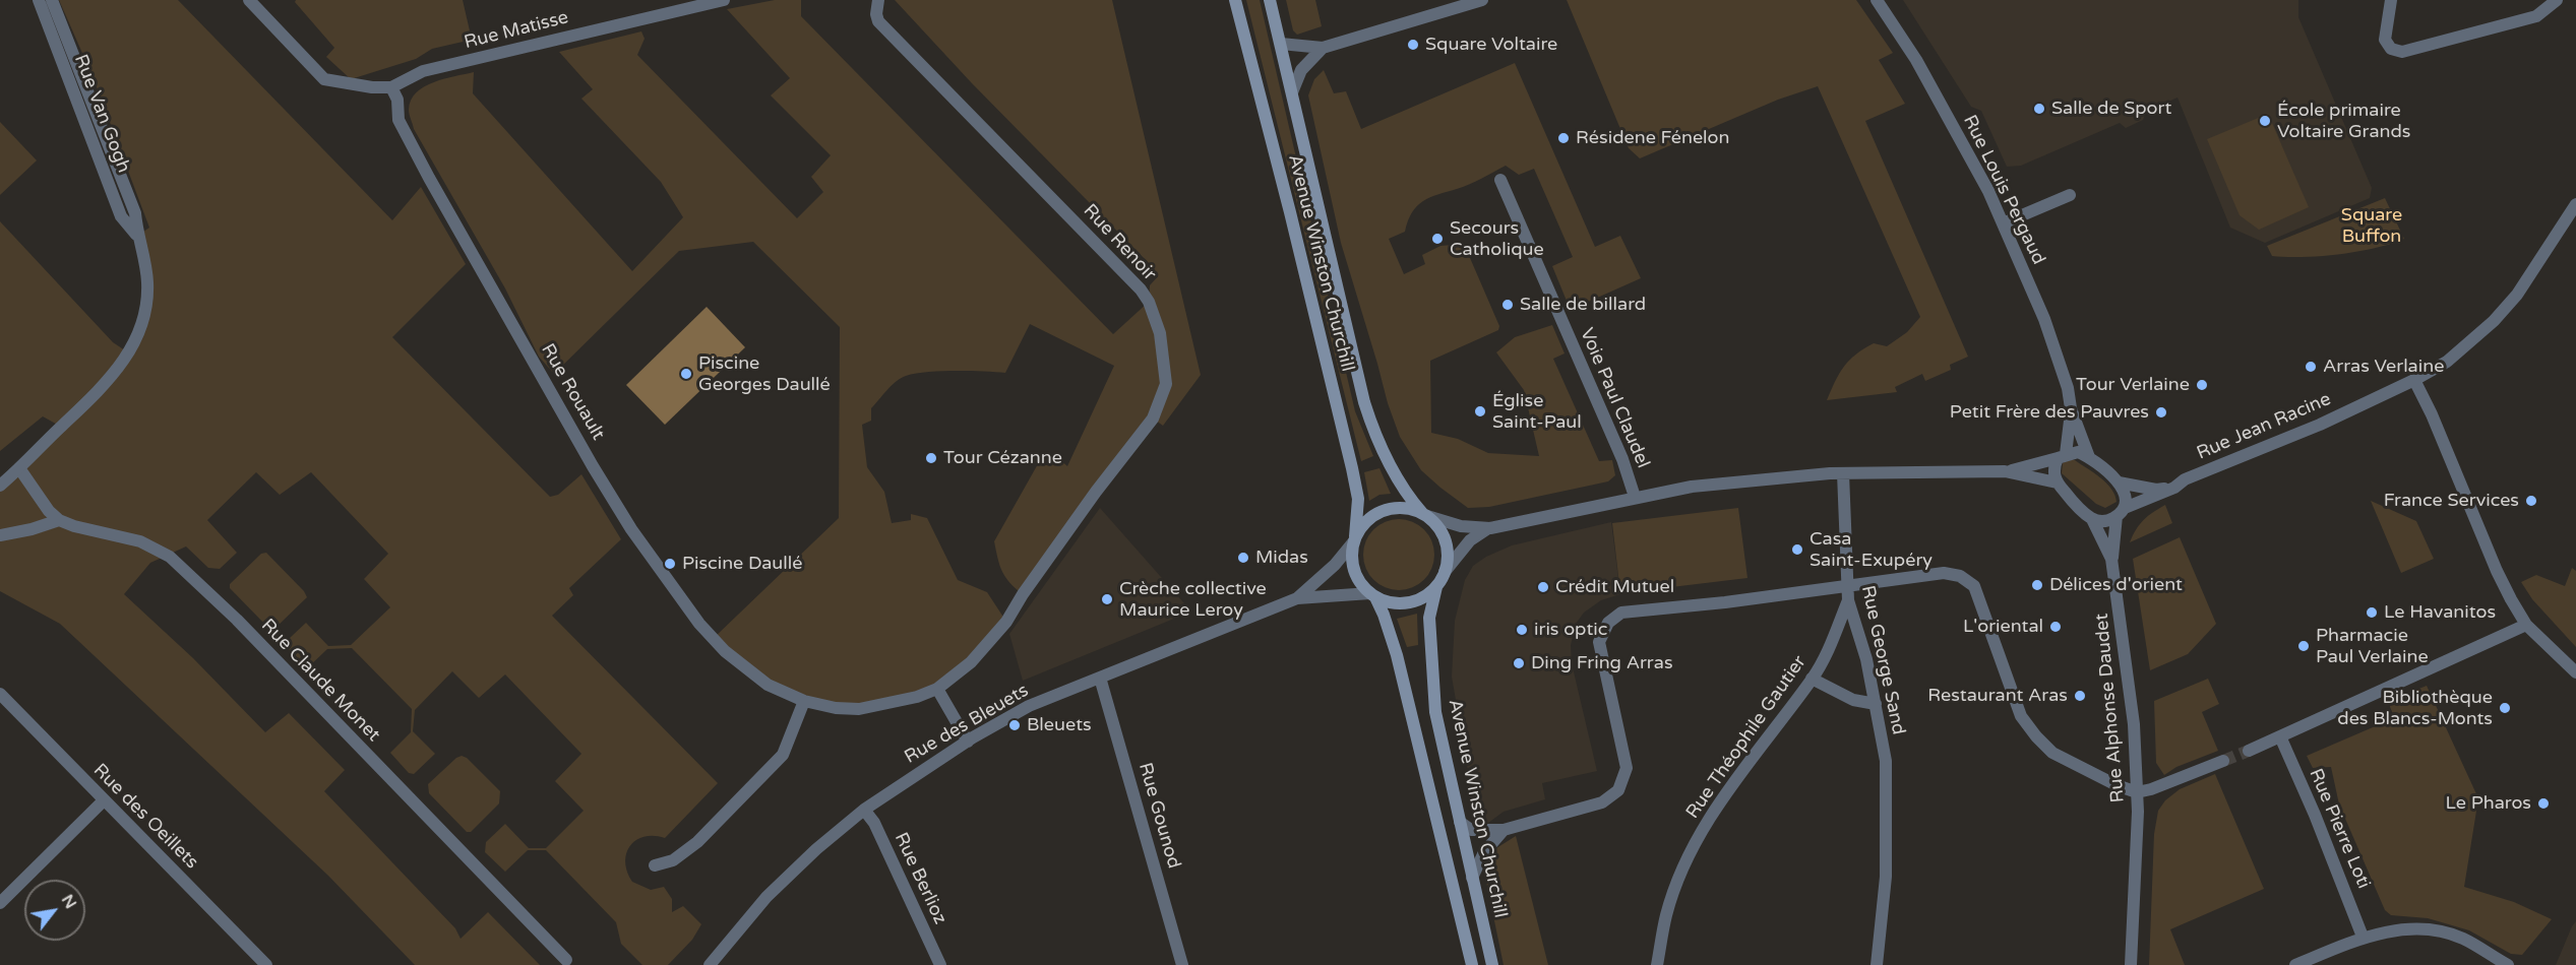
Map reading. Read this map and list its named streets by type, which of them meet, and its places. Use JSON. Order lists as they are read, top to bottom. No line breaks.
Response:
{"streets":{"main road":["Avenue Winston Churchill"],"street":["Rue Matisse","Rue Van Gogh","Rue Louis Pergaud","Rue Renoir","Rue Rouault","Voie Paul Claudel","Rue Jean Racine","Rue George Sand","Rue Claude Monet","Rue Alphonse Daudet","Rue des Bleuets","Rue Théophile Gautier","Rue Gounod","Rue des Oeillets","Rue Pierre Loti","Rue Berlioz"]},"crossings":[["Rue Matisse","Rue Rouault"],["Rue Louis Pergaud","Rue Jean Racine"],["Rue Louis Pergaud","Rue Alphonse Daudet"],["Rue Renoir","Rue Rouault"],["Avenue Winston Churchill","Rue des Bleuets"],["Rue Jean Racine","Rue Alphonse Daudet"],["Rue George Sand","Rue Théophile Gautier"],["Rue des Bleuets","Rue Gounod"],["Rue des Bleuets","Rue Berlioz"]],"parks":["Square Buffon"],"places":["Square Voltaire","Salle de Sport","École primaire Voltaire Grands","Résidene Fénelon","Secours Catholique","Salle de billard","Arras Verlaine","Piscine Georges Daullé","Tour Verlaine","Église Saint-Paul","Petit Frère des Pauvres","Tour Cézanne","France Services","Casa Saint-Exupéry","Midas","Piscine Daullé","Délices d'orient","Crédit Mutuel","Crèche collective Maurice Leroy","Le Havanitos","L'oriental","iris optic","Pharmacie Paul Verlaine","Ding Fring Arras","Restaurant Aras","Bibliothèque des Blancs-Monts","Bleuets","Le Pharos"],"north":"top right"}
